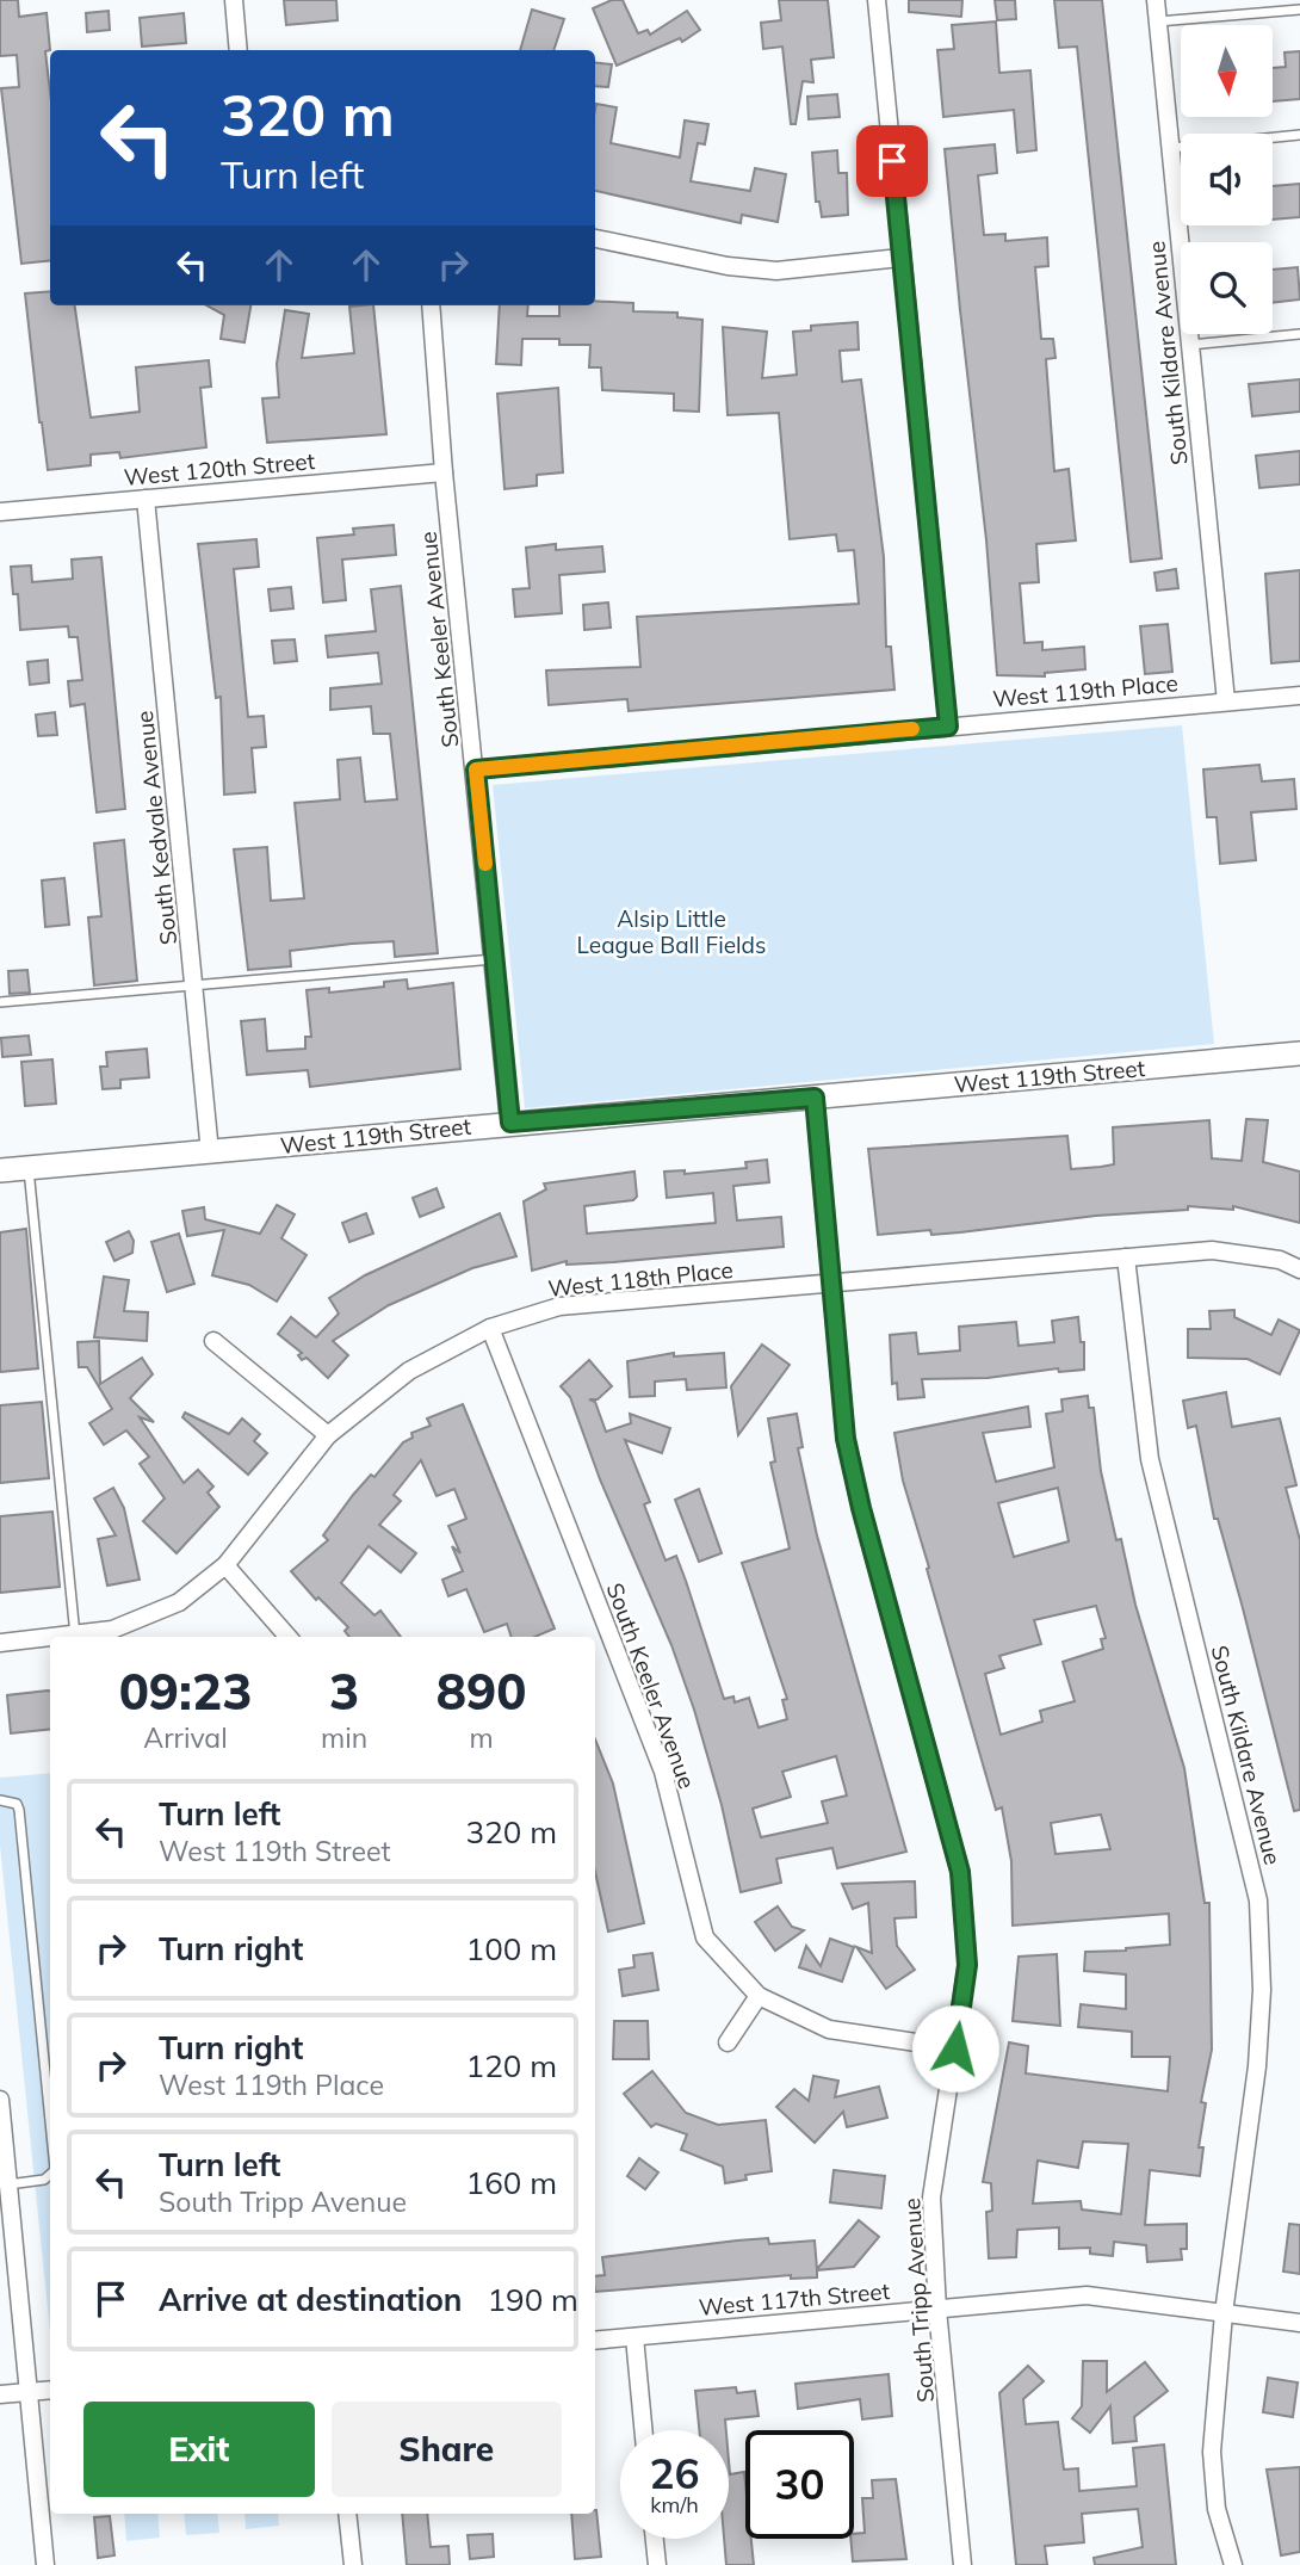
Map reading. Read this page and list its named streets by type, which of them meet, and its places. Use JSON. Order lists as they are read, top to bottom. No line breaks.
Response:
{"streets":{"street":["South Kildare Avenue","West 120th Street","South Keeler Avenue","West 119th Place","South Kedvale Avenue","West 119th Street","West 118th Place","West 117th Street","South Tripp Avenue"]},"crossings":[["South Kildare Avenue","West 119th Place"],["South Kildare Avenue","West 118th Place"],["South Kildare Avenue","West 117th Street"],["West 120th Street","South Keeler Avenue"],["West 120th Street","South Kedvale Avenue"],["South Keeler Avenue","West 119th Place"],["South Keeler Avenue","West 119th Street"],["South Keeler Avenue","West 118th Place"],["South Keeler Avenue","South Tripp Avenue"],["South Kedvale Avenue","West 119th Street"],["West 119th Street","South Tripp Avenue"],["West 118th Place","South Tripp Avenue"],["West 117th Street","South Tripp Avenue"]],"parks":["Alsip Little League Ball Fields"],"north":"bottom","page":{"turn":["320 m","Turn left"],"eta":["09:23","Arrival","3","min","890","m"],"list":[{"name":"Turn left","note":"West 119th Street","value":"320 m"},{"name":"Turn right","value":"100 m"},{"name":"Turn right","note":"West 119th Place","value":"120 m"},{"name":"Turn left","note":"South Tripp Avenue","value":"160 m"},{"name":"Arrive at destination","value":"190 m"}],"buttons":["Exit","Share"],"speed":"26 km/h","limit":"30"}}
